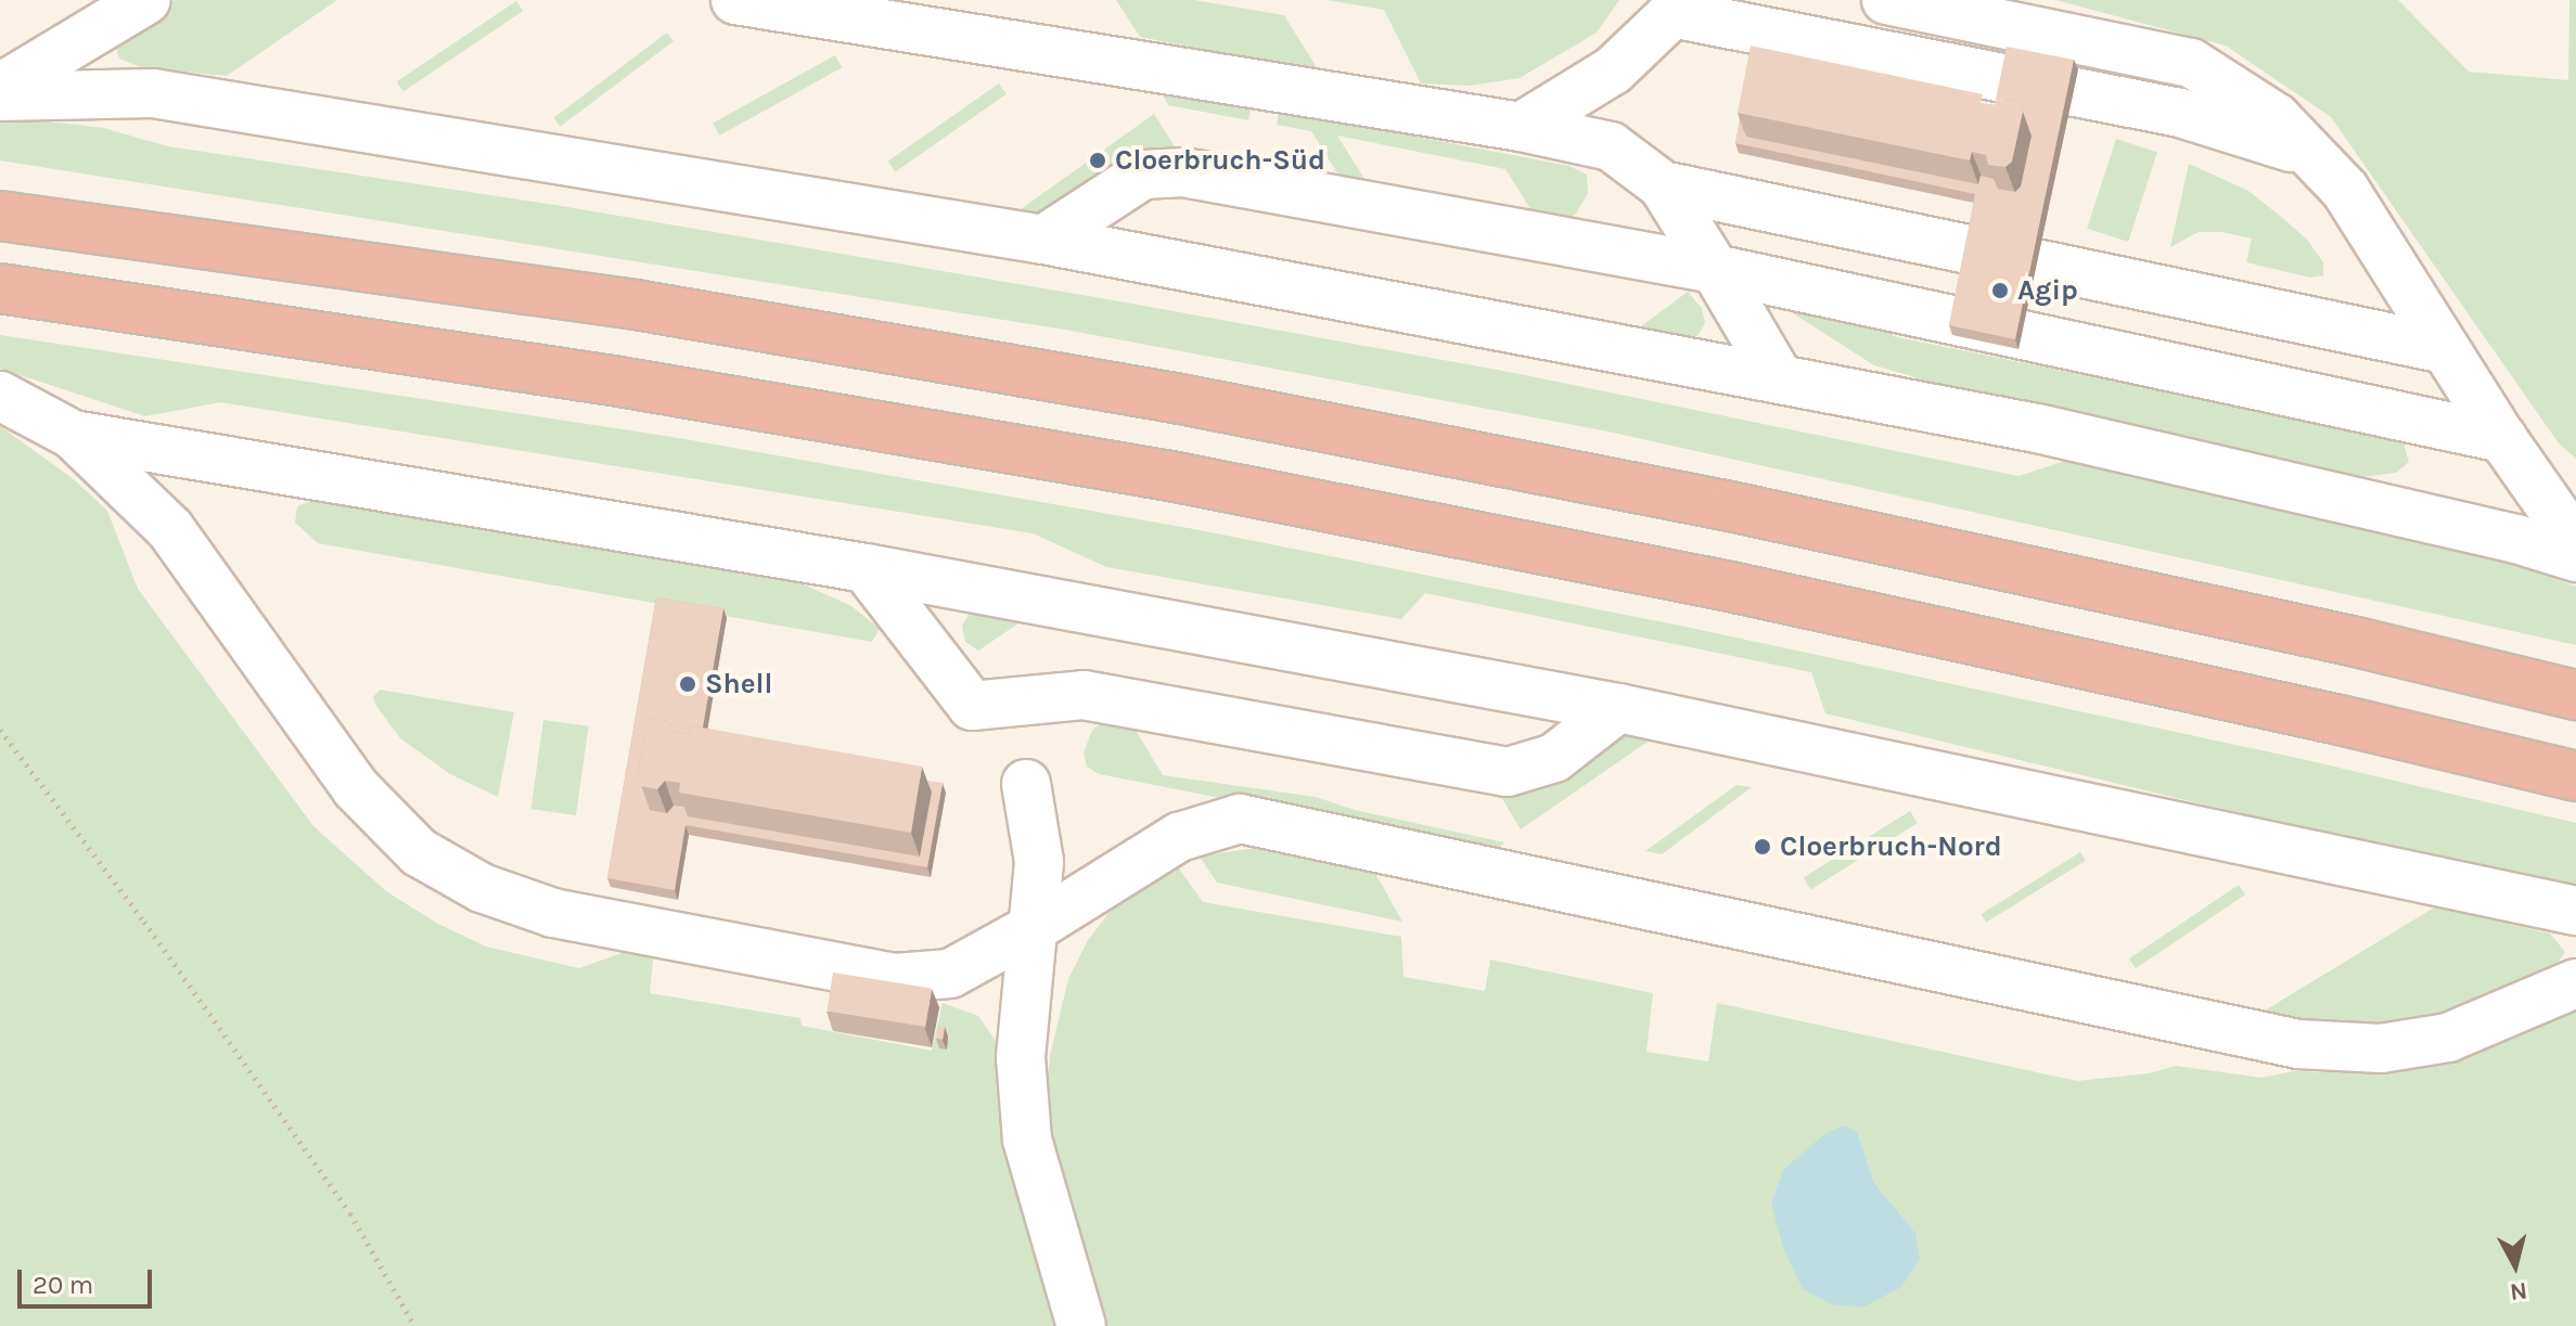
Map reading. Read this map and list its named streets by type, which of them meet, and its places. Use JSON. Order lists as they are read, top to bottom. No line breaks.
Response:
{"places":["Cloerbruch-Süd","Agip","Shell","Cloerbruch-Nord"],"scale_bar":"20 m","north":"bottom"}
